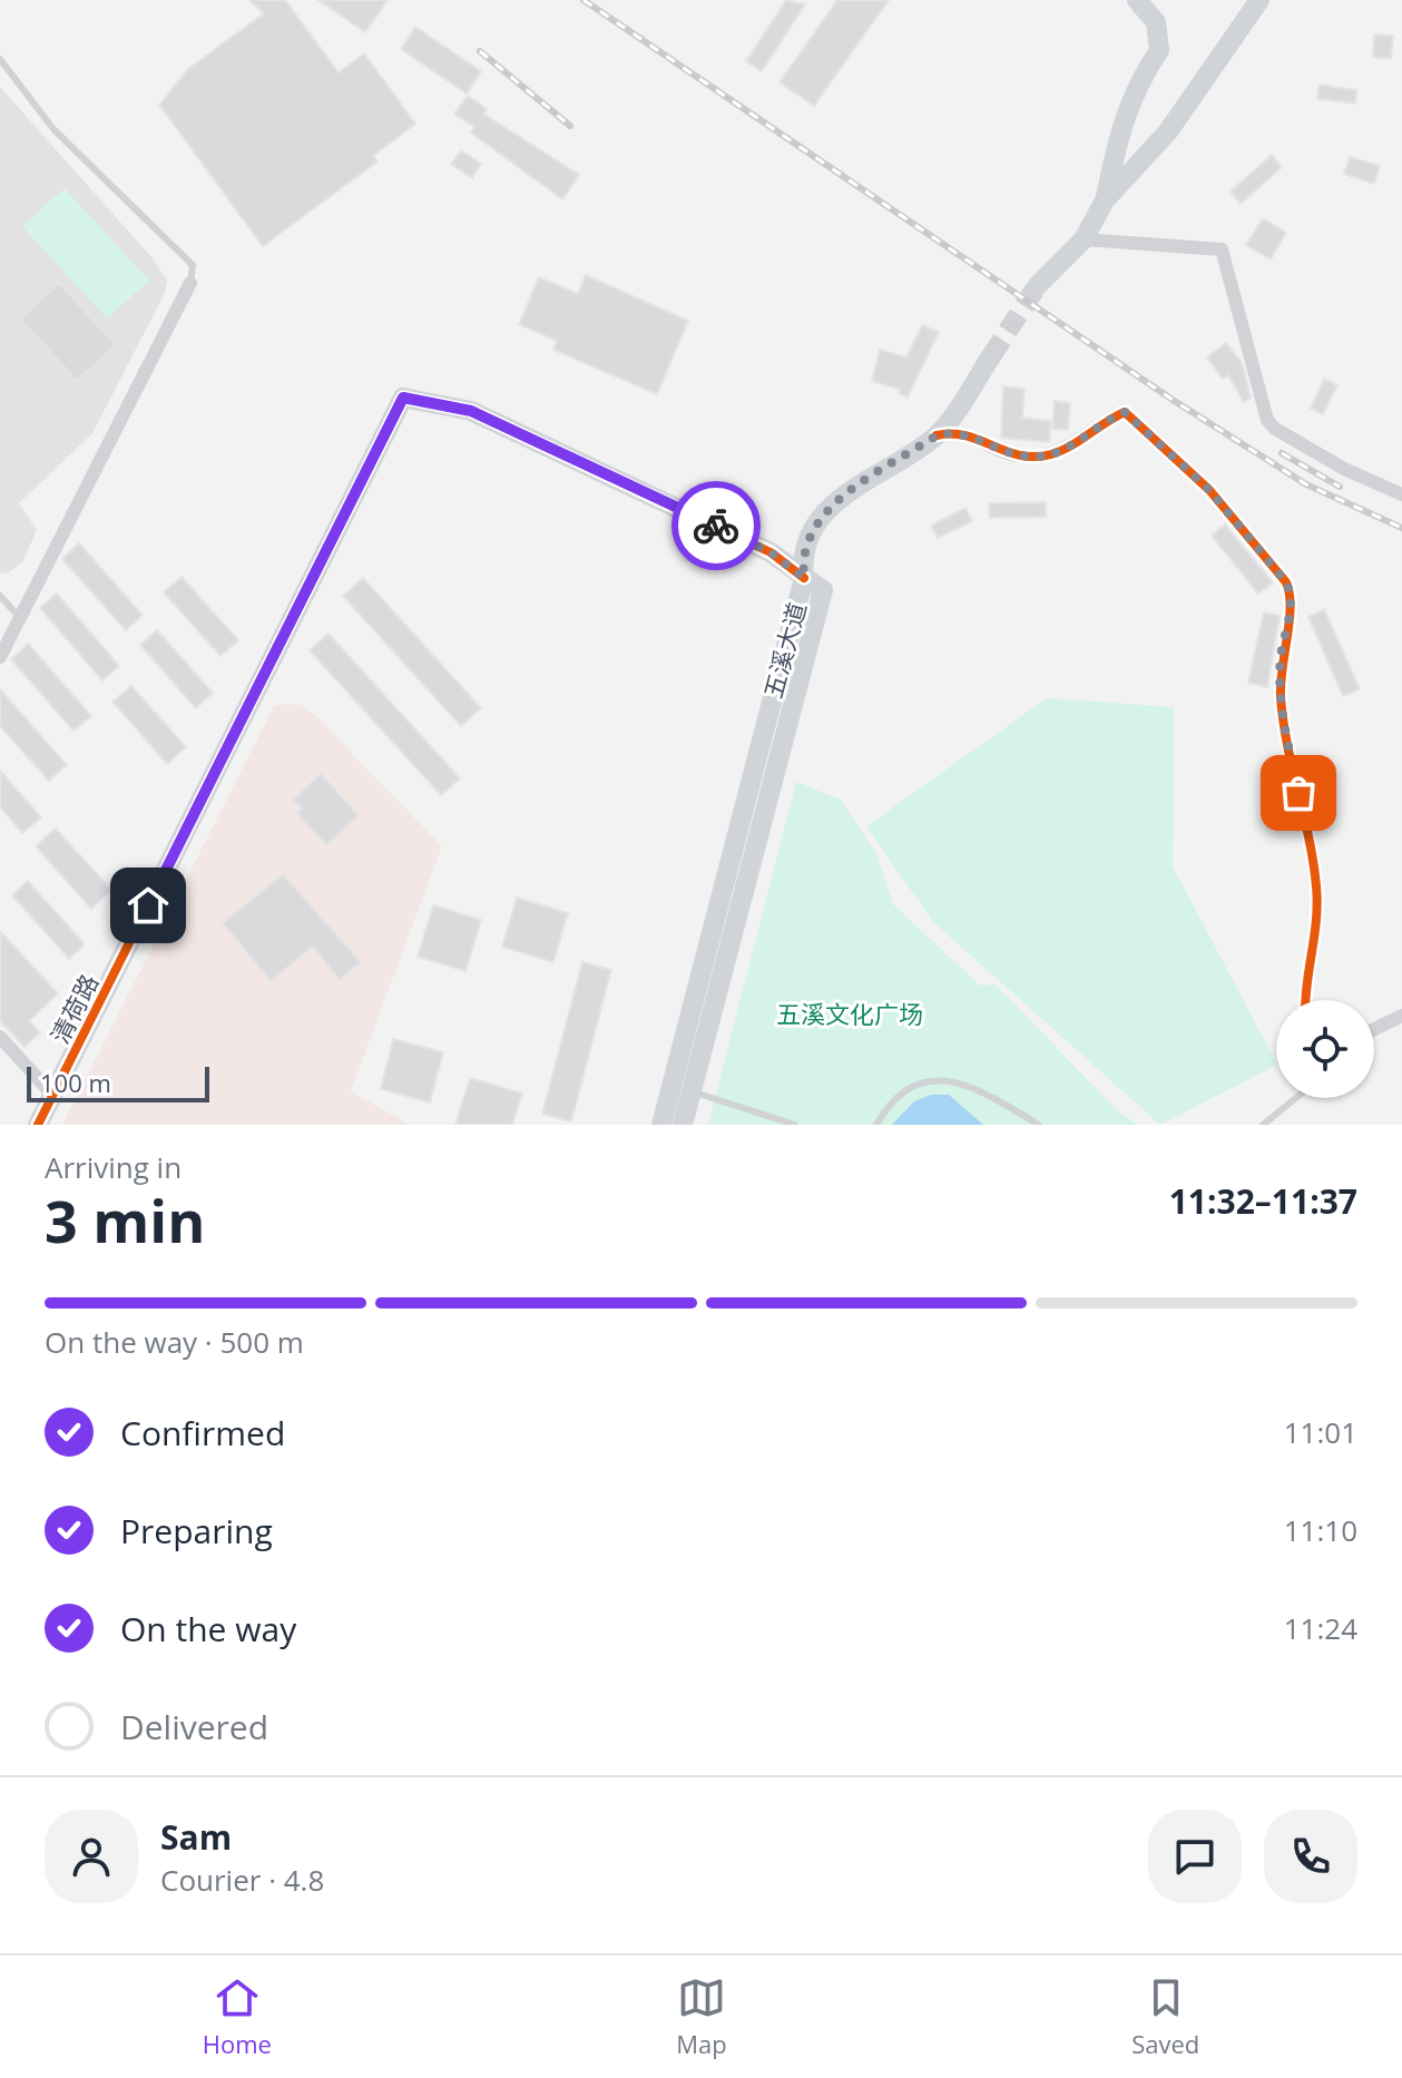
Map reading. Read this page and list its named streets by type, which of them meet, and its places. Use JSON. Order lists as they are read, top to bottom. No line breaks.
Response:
{"streets":{"street":["五溪大道","清荷路"]},"crossings":[["五溪大道","清荷路"]],"parks":["五溪文化广场"],"scale_bar":"100 m","page":{"scale":"100 m","heading":["3 min","Arriving in","11:32–11:37"],"panel":["Sam","Courier · 4.8"],"bar":"On the way · 500 m","list":[["Confirmed","11:01"],["Preparing","11:10"],["On the way","11:24"],"Delivered"],"tabs":["Home","Map","Saved"]}}
